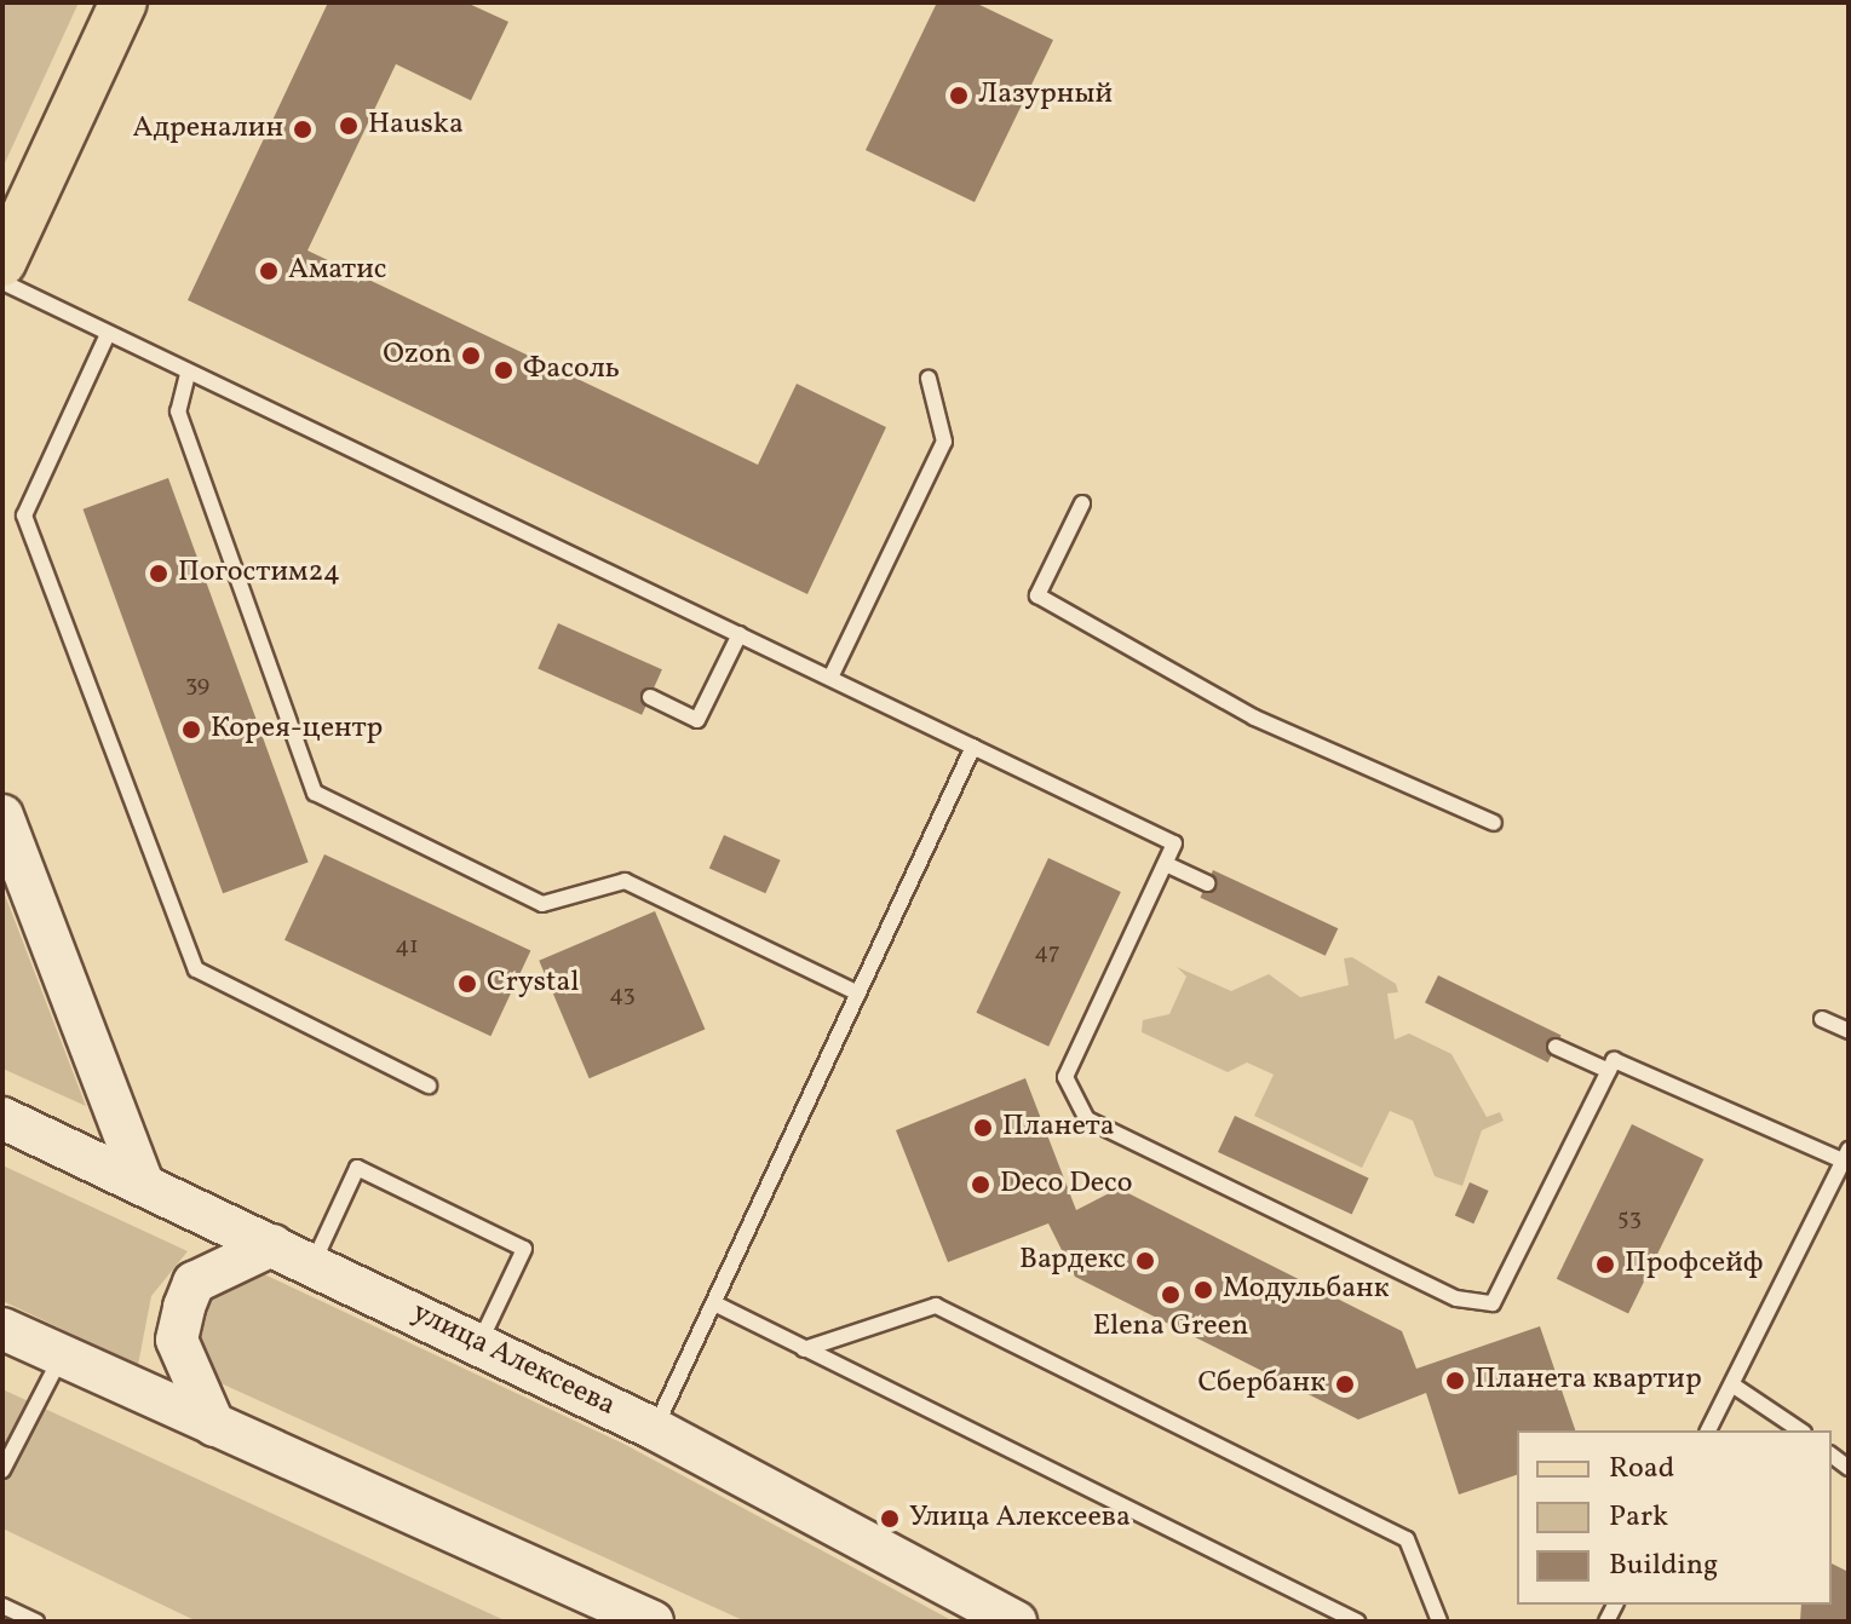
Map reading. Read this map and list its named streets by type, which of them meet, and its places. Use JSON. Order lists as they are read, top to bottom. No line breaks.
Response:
{"streets":{"street":["улица Алексеева"]},"places":["Лазурный","Hauska","Адреналин","Аматис","Ozon","Фасоль","Погостим24","Корея-центр","Crystal","Планета","Deco Deco","Вардекс","Профсейф","Модульбанк","Elena Green","Планета квартир","Сбербанк","Улица Алексеева"],"house_numbers":["39","41","47","43","53"],"legend":["Road","Park","Building"]}
